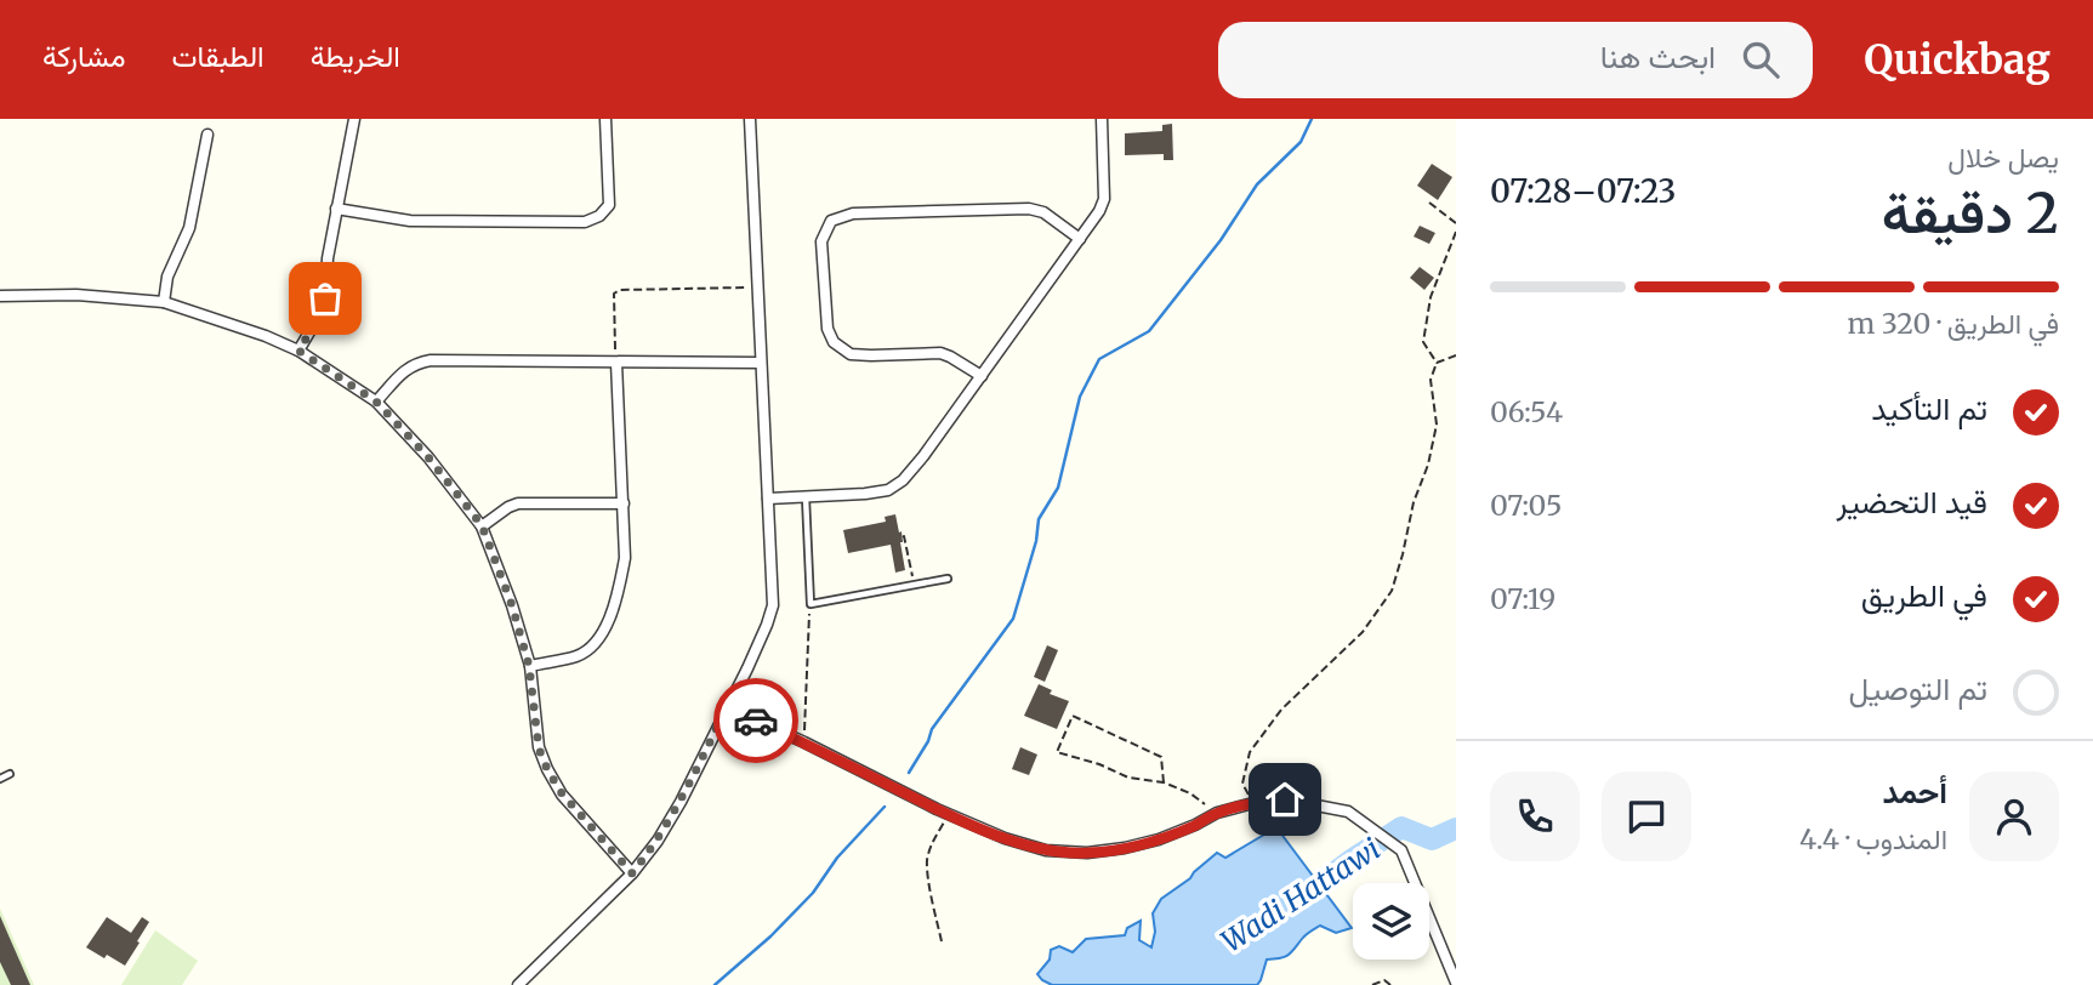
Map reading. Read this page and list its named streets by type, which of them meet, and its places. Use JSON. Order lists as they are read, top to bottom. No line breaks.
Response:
{"water":["Wadi Hattawi"],"page":{"header":"Quickbag","search":"ابحث هنا","nav":["الخريطة","الطبقات","مشاركة"],"heading":["2 دقيقة","يصل خلال","07:23–07:28"],"panel":["أحمد","المندوب · 4.4"],"bar":"في الطريق · 320 m","list":[["تم التأكيد","06:54"],["قيد التحضير","07:05"],["في الطريق","07:19"],"تم التوصيل"]}}
